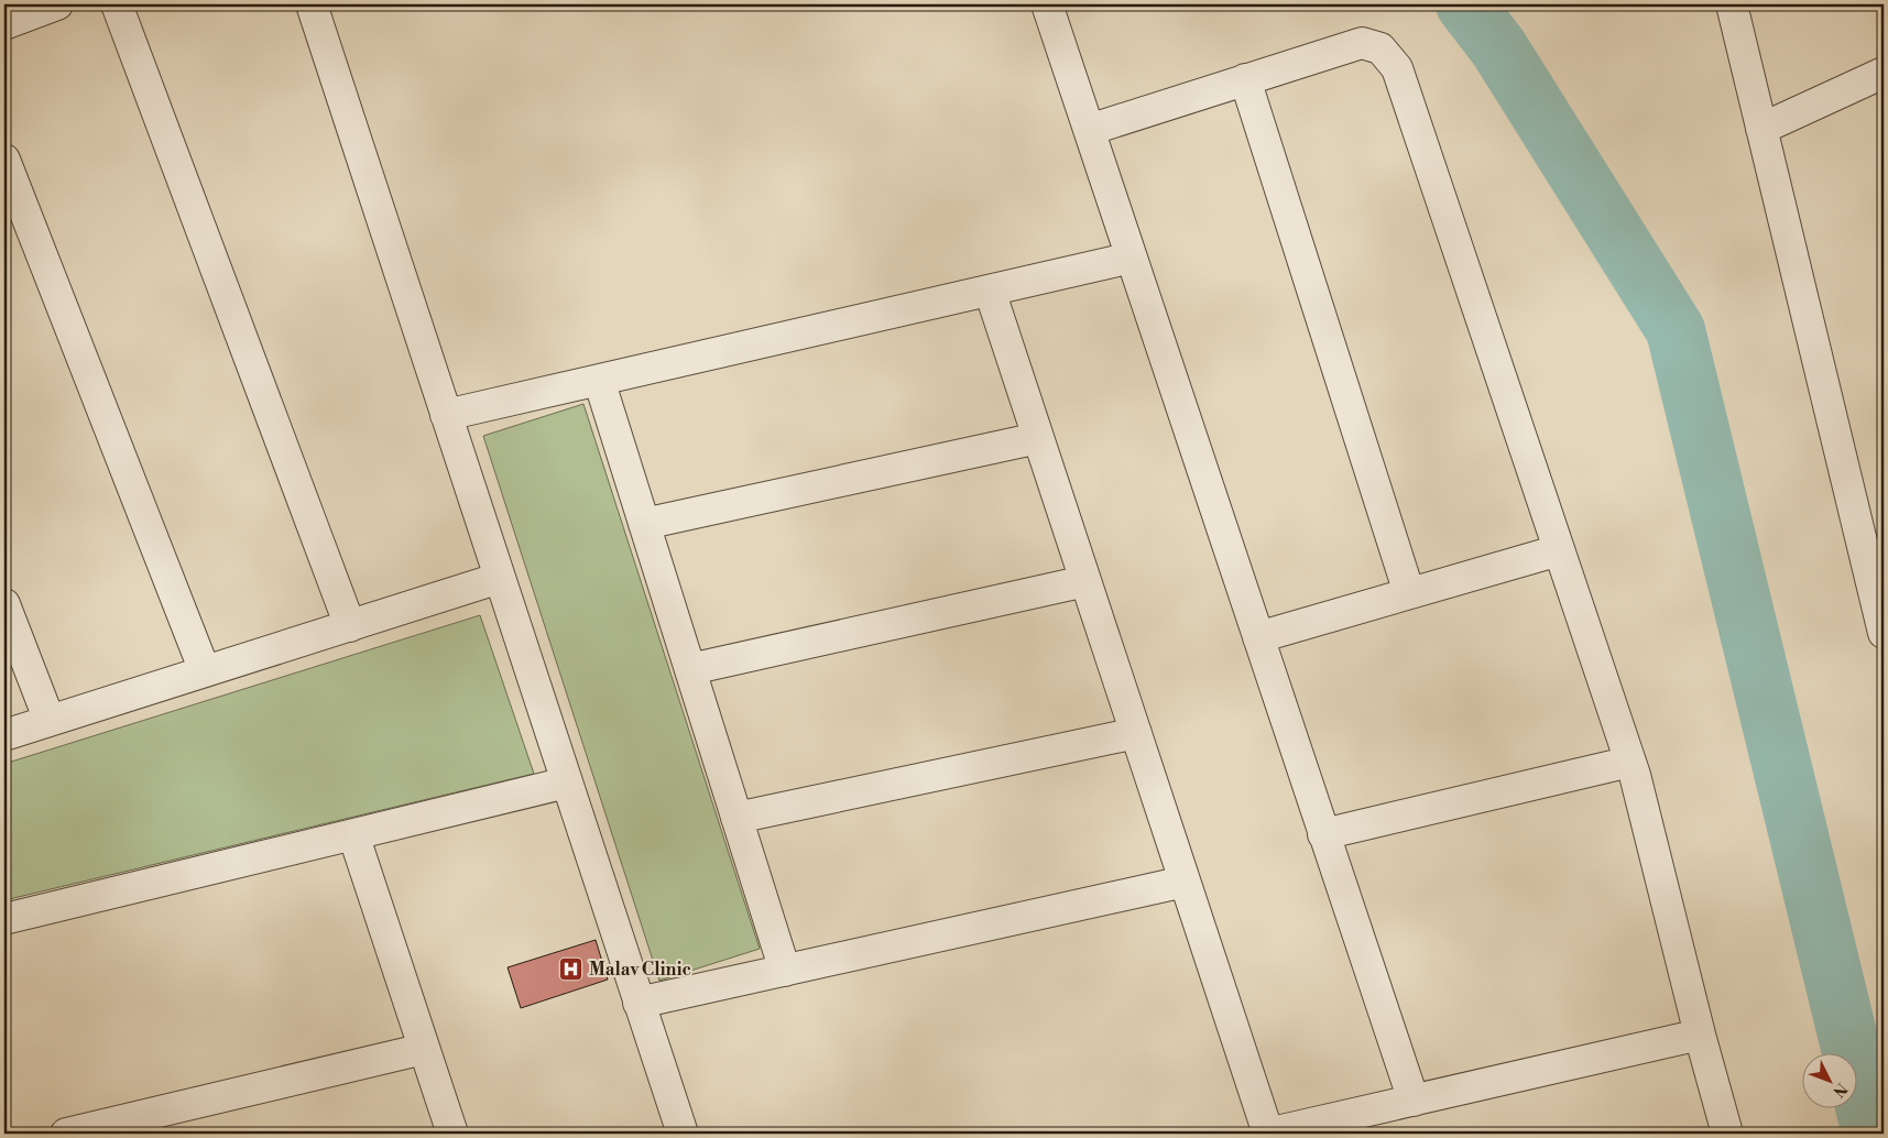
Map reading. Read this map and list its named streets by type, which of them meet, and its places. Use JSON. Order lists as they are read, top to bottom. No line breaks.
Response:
{"places":{"hospital":["Malav Clinic"]},"north":"bottom right"}
